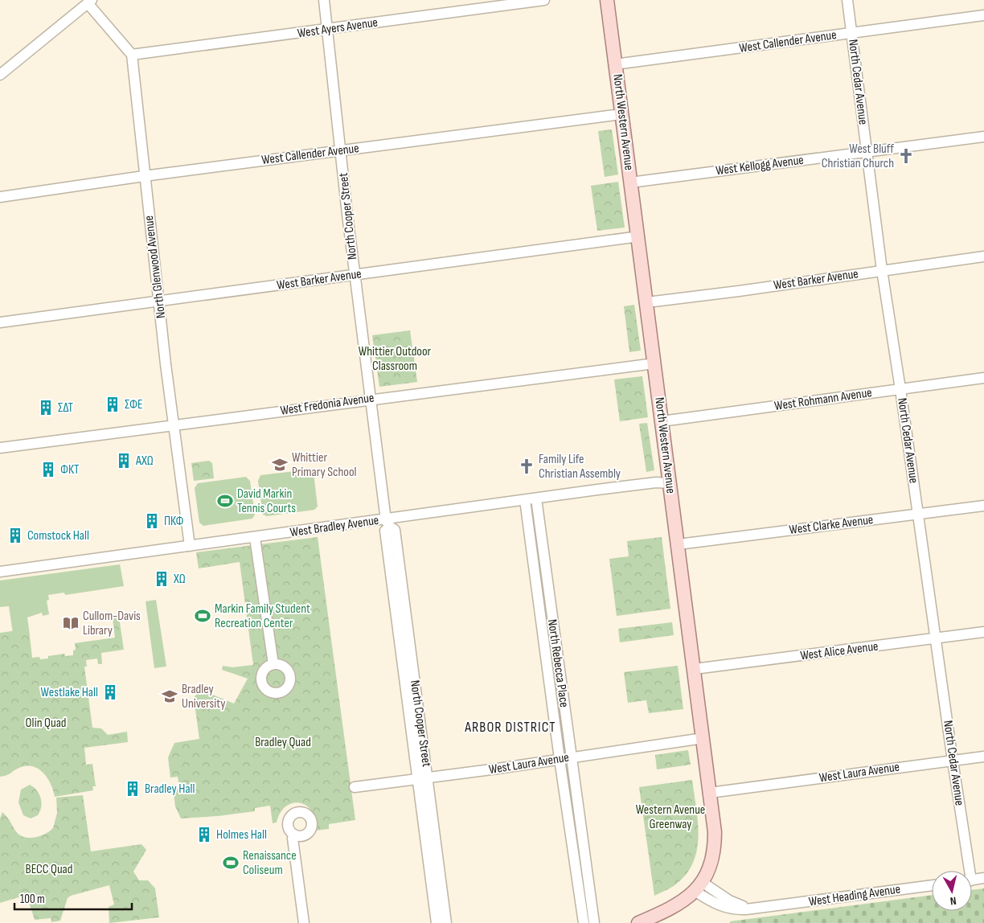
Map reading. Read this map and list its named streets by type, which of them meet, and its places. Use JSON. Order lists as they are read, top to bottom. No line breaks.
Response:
{"streets":{"main road":["North Western Avenue"],"street":["West Ayers Avenue","West Callender Avenue","North Cedar Avenue","West Kellogg Avenue","North Cooper Street","North Glenwood Avenue","West Barker Avenue","West Rohmann Avenue","West Fredonia Avenue","West Clarke Avenue","West Bradley Avenue","West Alice Avenue","North Rebecca Place","West Laura Avenue","West Heading Avenue"]},"crossings":[["West Ayers Avenue","North Cooper Street"],["West Ayers Avenue","North Glenwood Avenue"],["West Callender Avenue","North Cedar Avenue"],["West Callender Avenue","North Western Avenue"],["West Callender Avenue","North Cooper Street"],["West Callender Avenue","North Glenwood Avenue"],["North Cedar Avenue","West Kellogg Avenue"],["North Cedar Avenue","West Barker Avenue"],["North Cedar Avenue","West Rohmann Avenue"],["North Cedar Avenue","West Clarke Avenue"],["North Cedar Avenue","West Alice Avenue"],["North Cedar Avenue","West Laura Avenue"],["North Western Avenue","West Kellogg Avenue"],["North Western Avenue","West Barker Avenue"],["North Western Avenue","West Rohmann Avenue"],["North Western Avenue","West Fredonia Avenue"],["North Western Avenue","West Clarke Avenue"],["North Western Avenue","West Bradley Avenue"],["North Western Avenue","West Alice Avenue"],["North Western Avenue","West Laura Avenue"],["North Western Avenue","West Heading Avenue"],["North Cooper Street","West Barker Avenue"],["North Cooper Street","West Fredonia Avenue"],["North Cooper Street","West Bradley Avenue"],["North Cooper Street","West Laura Avenue"],["North Glenwood Avenue","West Barker Avenue"],["North Glenwood Avenue","West Fredonia Avenue"],["North Glenwood Avenue","West Bradley Avenue"],["West Bradley Avenue","North Rebecca Place"],["North Rebecca Place","West Laura Avenue"]],"districts":["ARBOR DISTRICT"],"parks":["Whittier Outdoor Classroom","Olin Quad","Bradley Quad","Western Avenue Greenway","BECC Quad"],"places":{"church":["West Bluff Christian Church","Family Life Christian Assembly"],"building":["ΣΦΕ","ΣΔΤ","ΑΧΩ","ΦΚΤ","ΠΚΦ","Comstock Hall","ΧΩ","Westlake Hall","Bradley Hall","Holmes Hall"],"school or university":["Whittier Primary School","Bradley University"],"sports":["David Markin Tennis Courts","Markin Family Student Recreation Center","Renaissance Coliseum"],"library":["Cullom-Davis Library"]},"scale_bar":"100 m","north":"bottom"}
